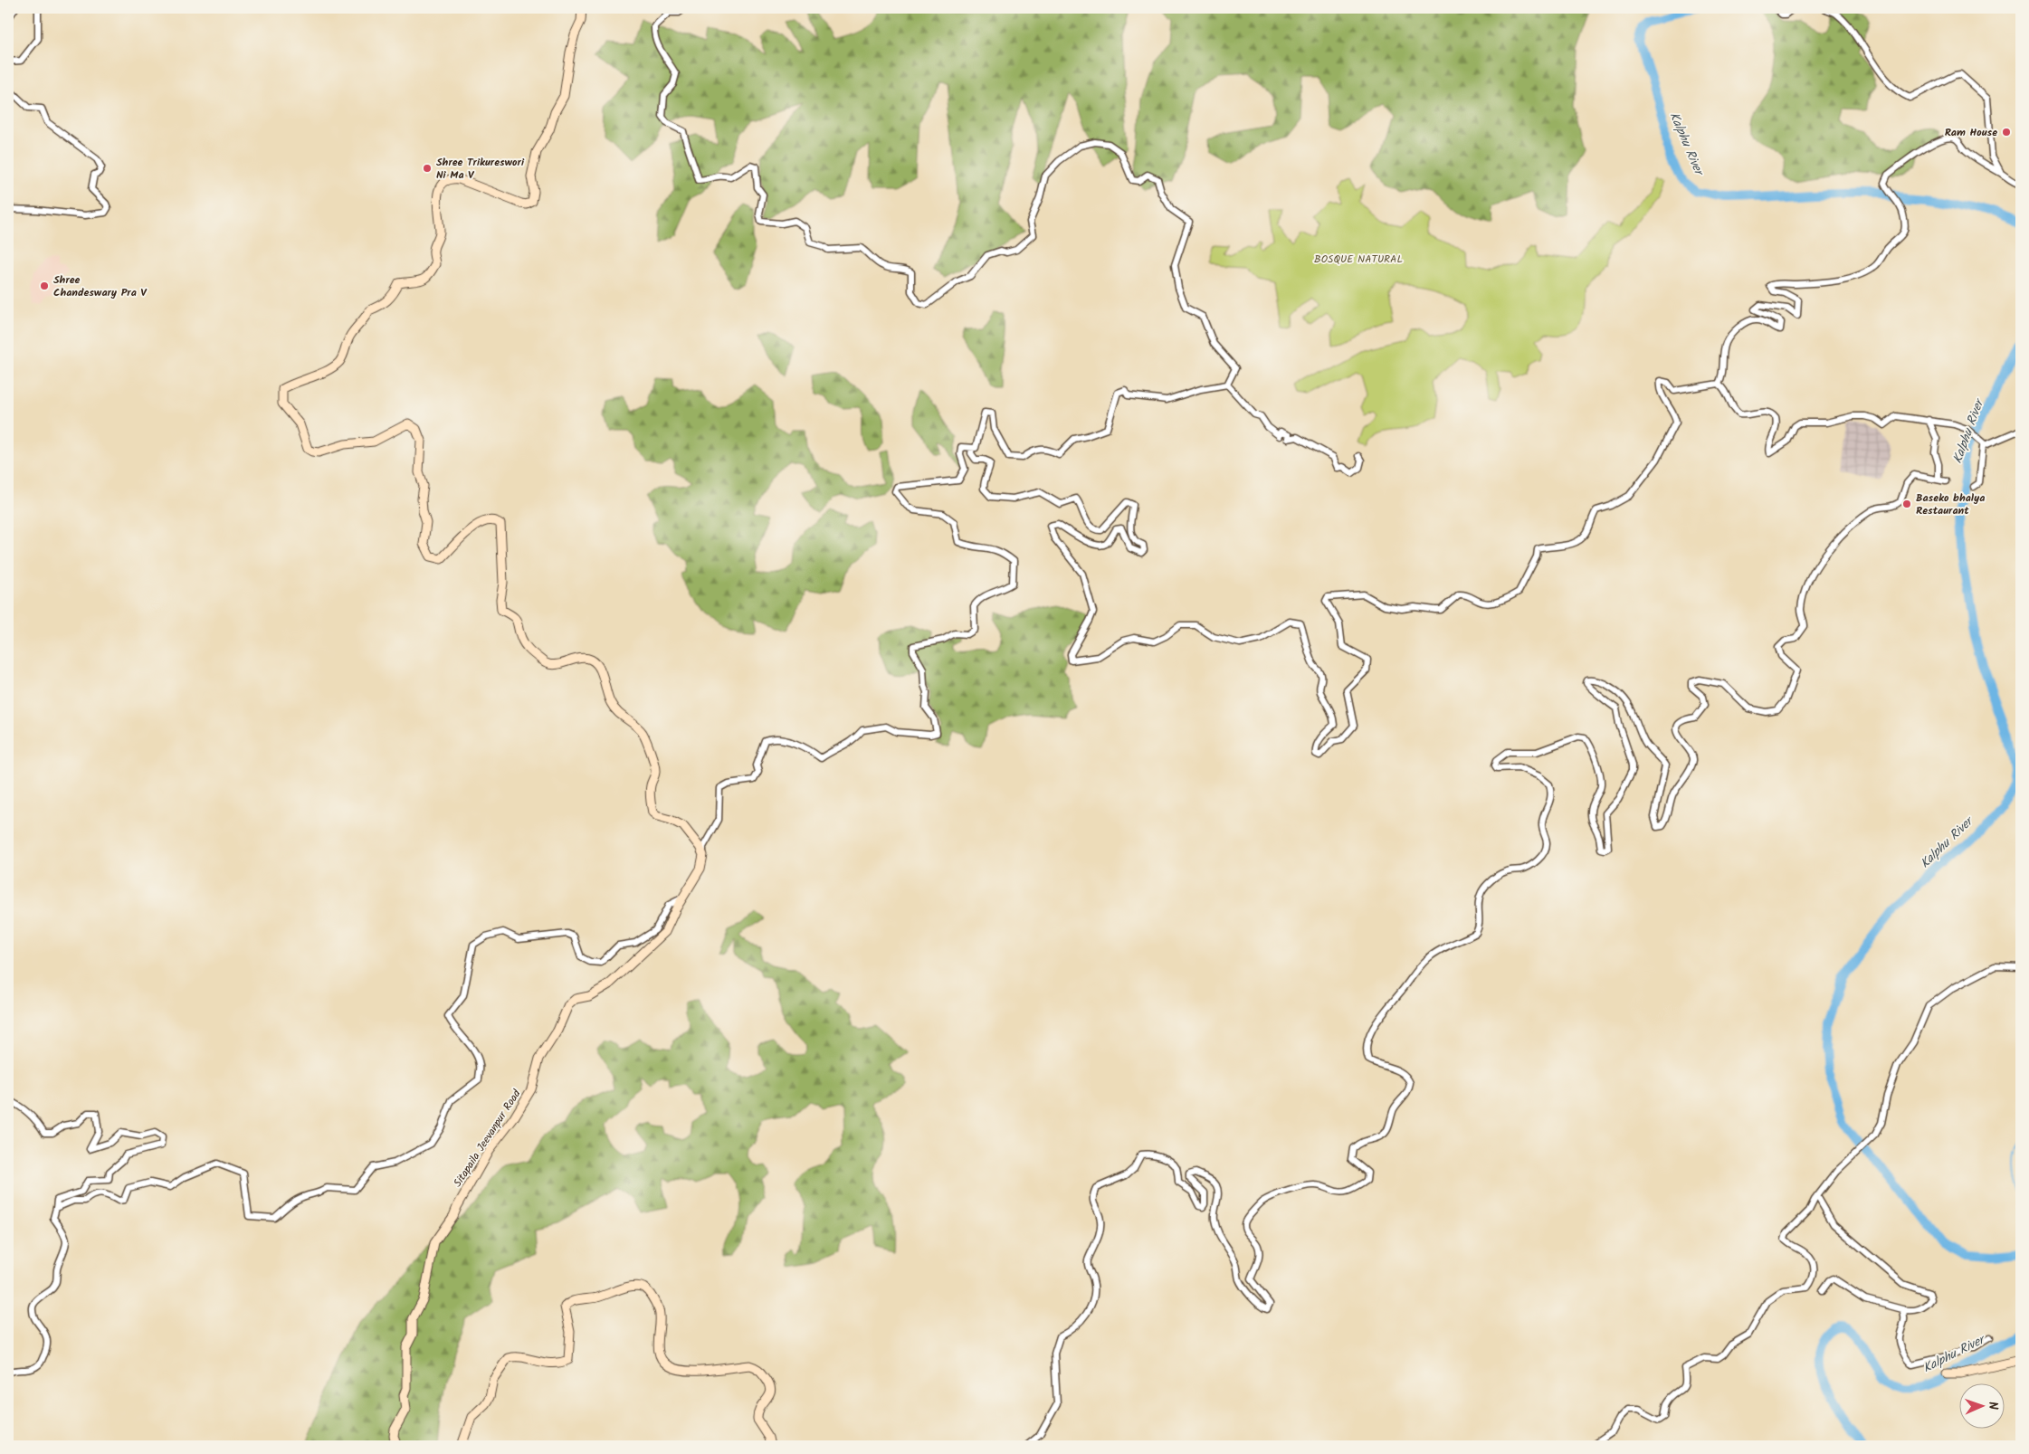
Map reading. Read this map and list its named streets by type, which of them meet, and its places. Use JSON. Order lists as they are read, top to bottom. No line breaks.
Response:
{"streets":{"street":["Sitapaila Jeevanpur Road"]},"water":["Kalphu River"],"parks":["BOSQUE NATURAL"],"places":["Ram House","Shree Trikureswori Ni Ma V","Shree Chandeswary Pra V","Baseko bhalya Restaurant"],"north":"right"}
